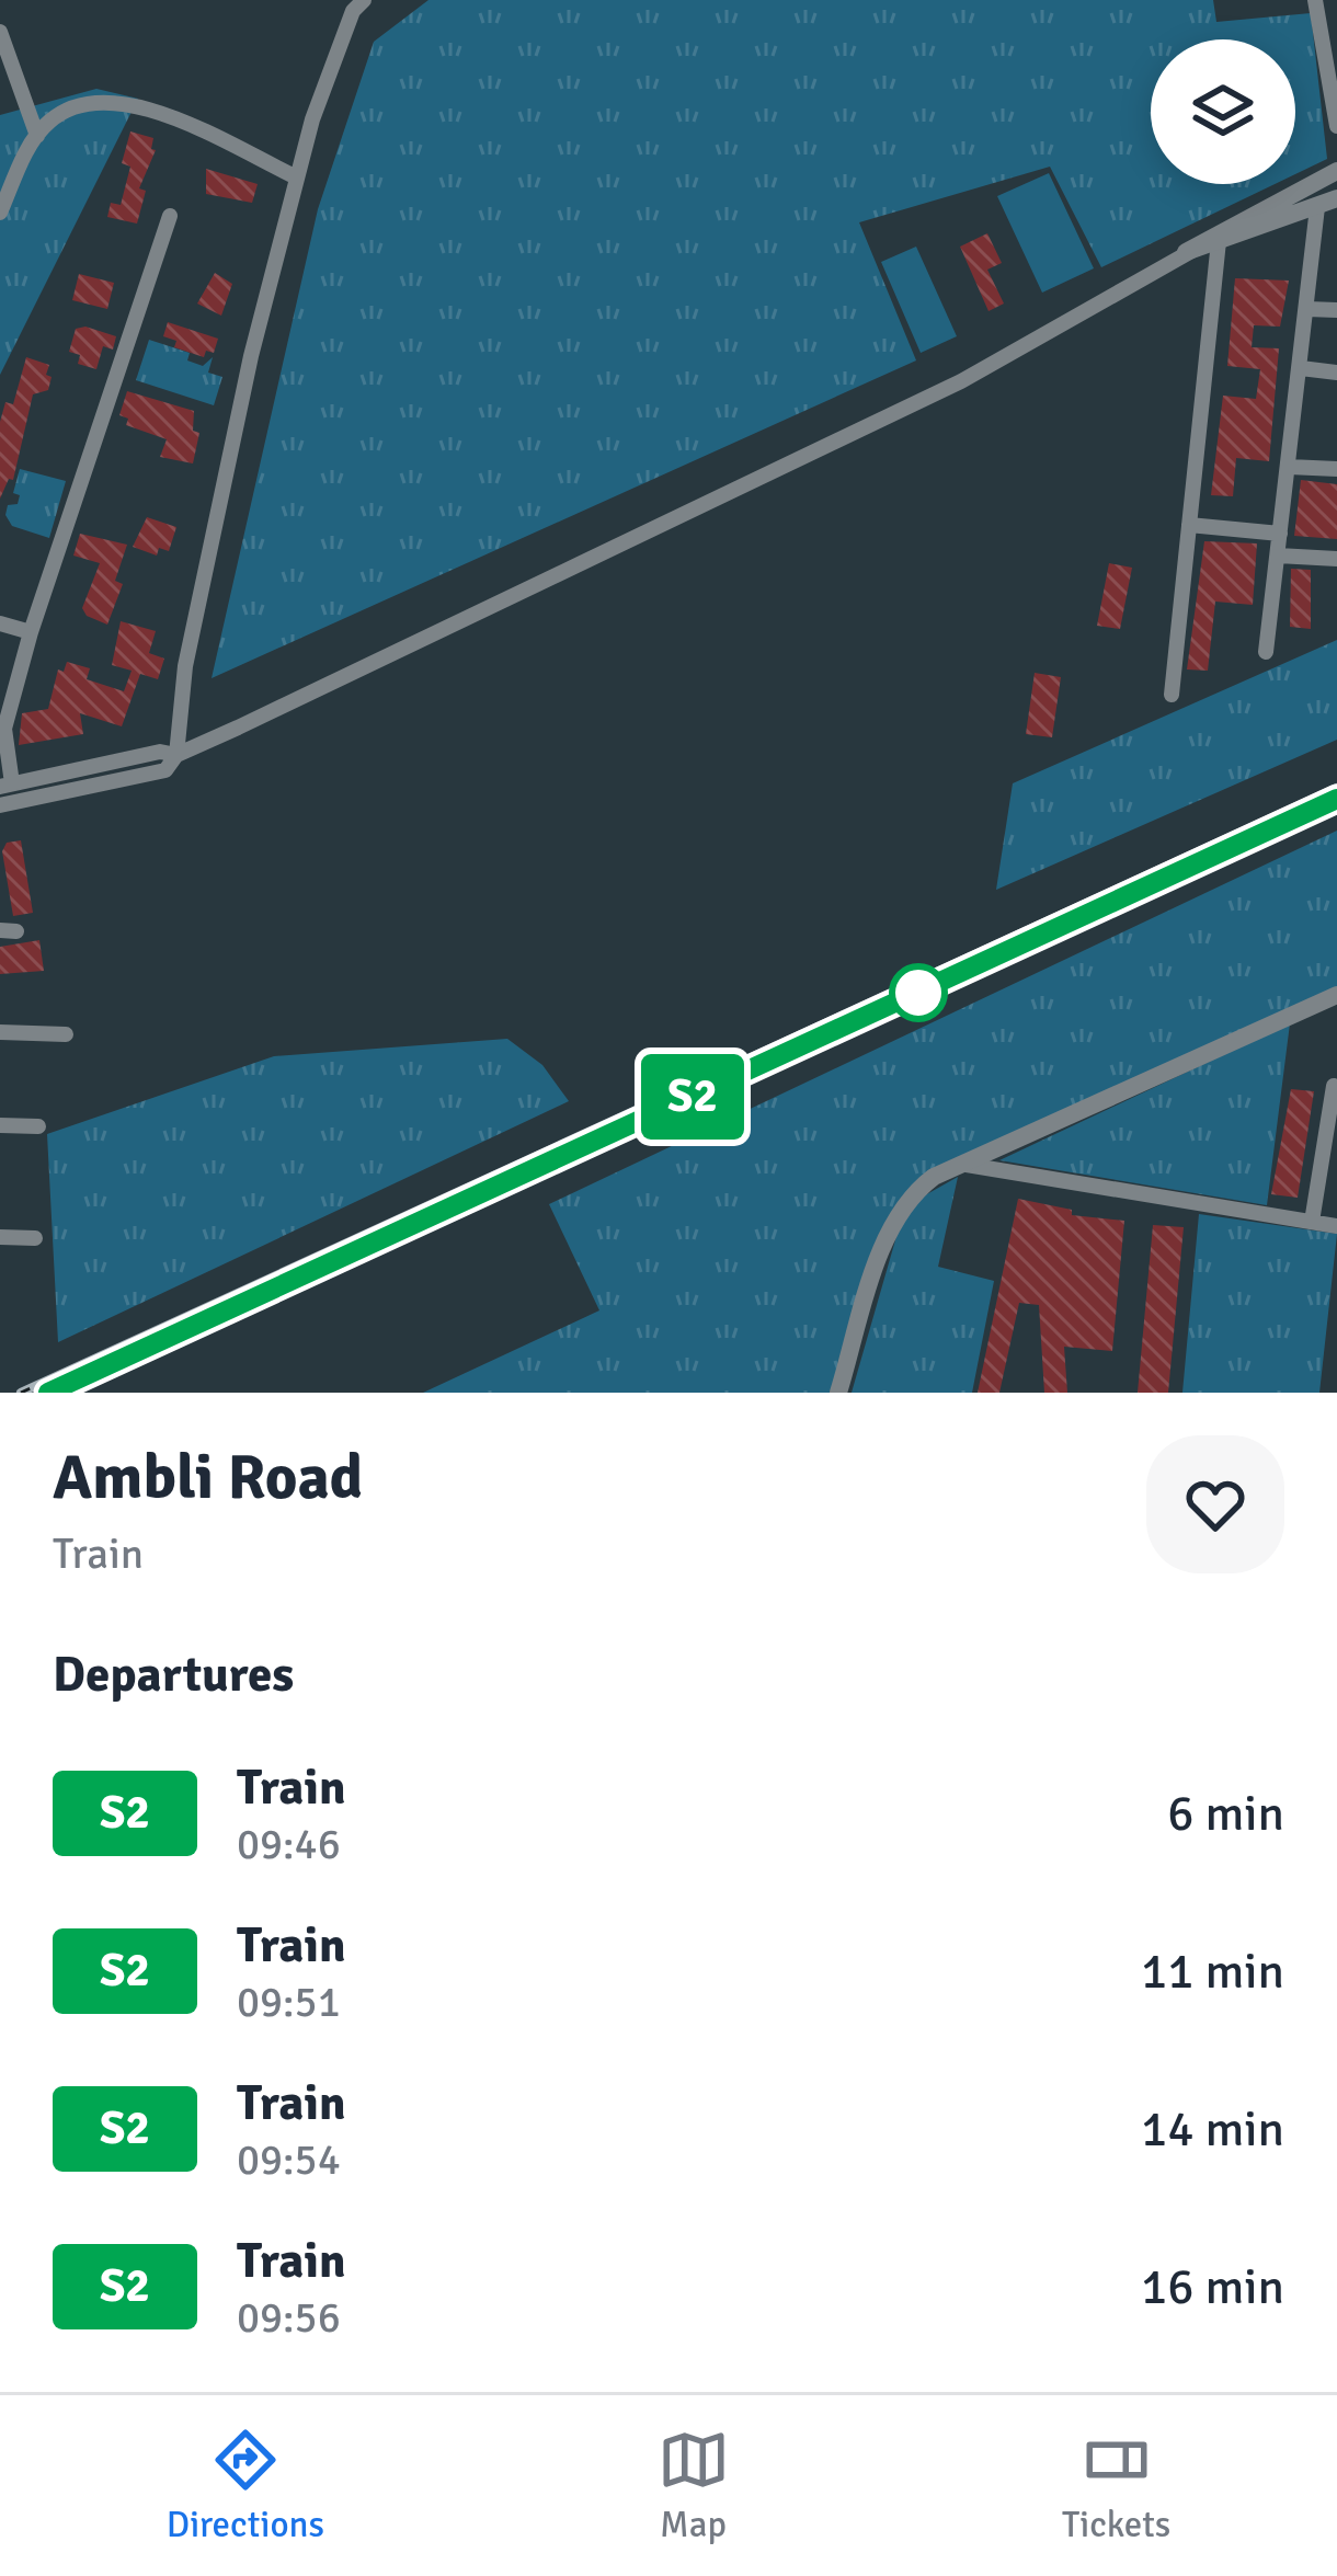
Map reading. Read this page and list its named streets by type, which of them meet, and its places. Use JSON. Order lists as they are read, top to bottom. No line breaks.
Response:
{"page":{"on_map":"S2","heading":[["Ambli Road","Train"],"Departures"],"list":[{"mark":"S2","name":"Train","note":"09:46","value":"6 min"},{"mark":"S2","name":"Train","note":"09:51","value":"11 min"},{"mark":"S2","name":"Train","note":"09:54","value":"14 min"},{"mark":"S2","name":"Train","note":"09:56","value":"16 min"}],"tabs":["Directions","Map","Tickets"]}}
